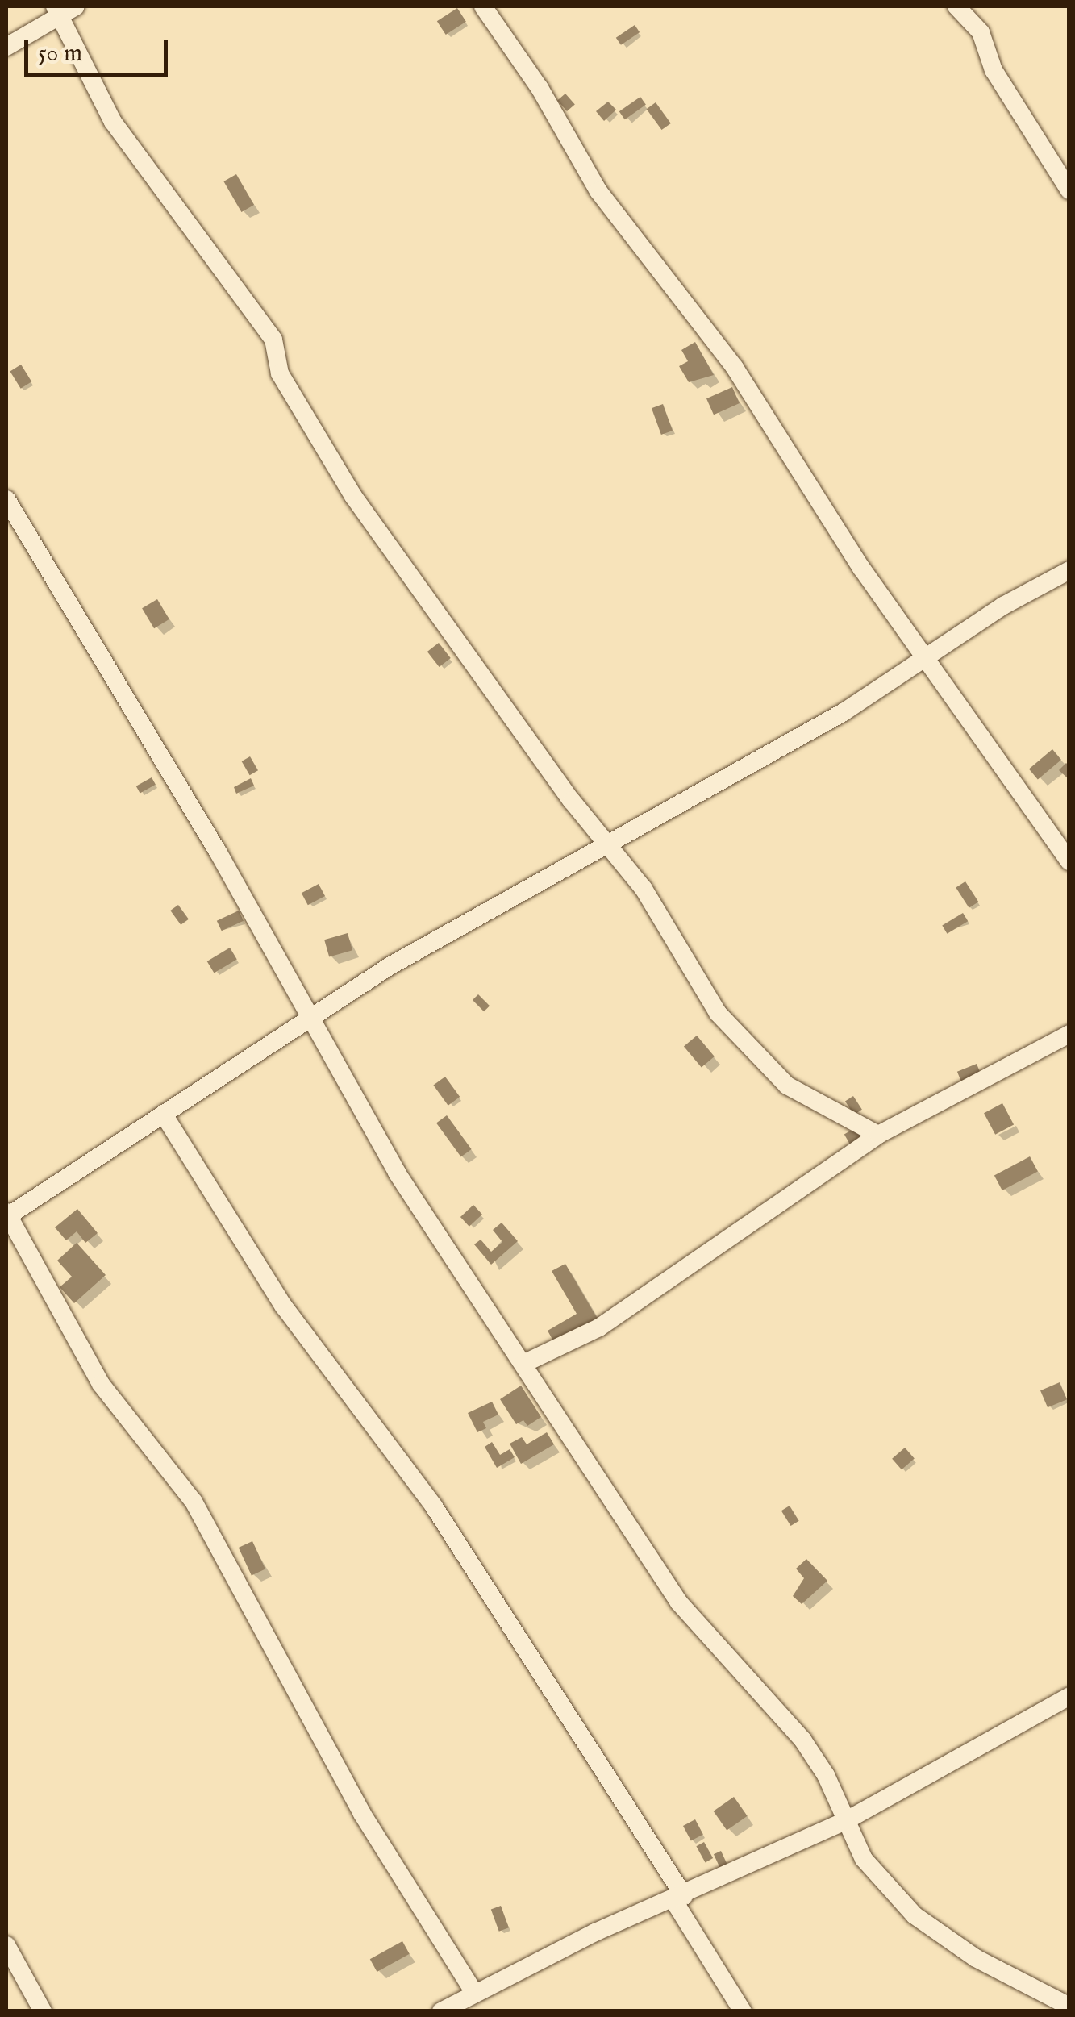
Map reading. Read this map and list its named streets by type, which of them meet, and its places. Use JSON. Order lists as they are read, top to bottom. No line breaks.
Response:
{"scale_bar":"50 m"}
